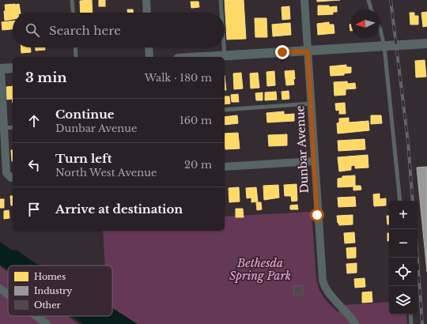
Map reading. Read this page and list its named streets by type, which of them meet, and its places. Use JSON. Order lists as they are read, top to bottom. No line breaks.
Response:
{"streets":{"street":["Dunbar Avenue"]},"parks":["Bethesda Spring Park"],"legend":["Homes","Industry","Other"],"north":"left","page":{"search":"Search here","heading":["3 min","Walk · 180 m"],"list":[["Continue","Dunbar Avenue","160 m"],["Turn left","North West Avenue","20 m"],"Arrive at destination"],"map_buttons":["+","−"]}}
